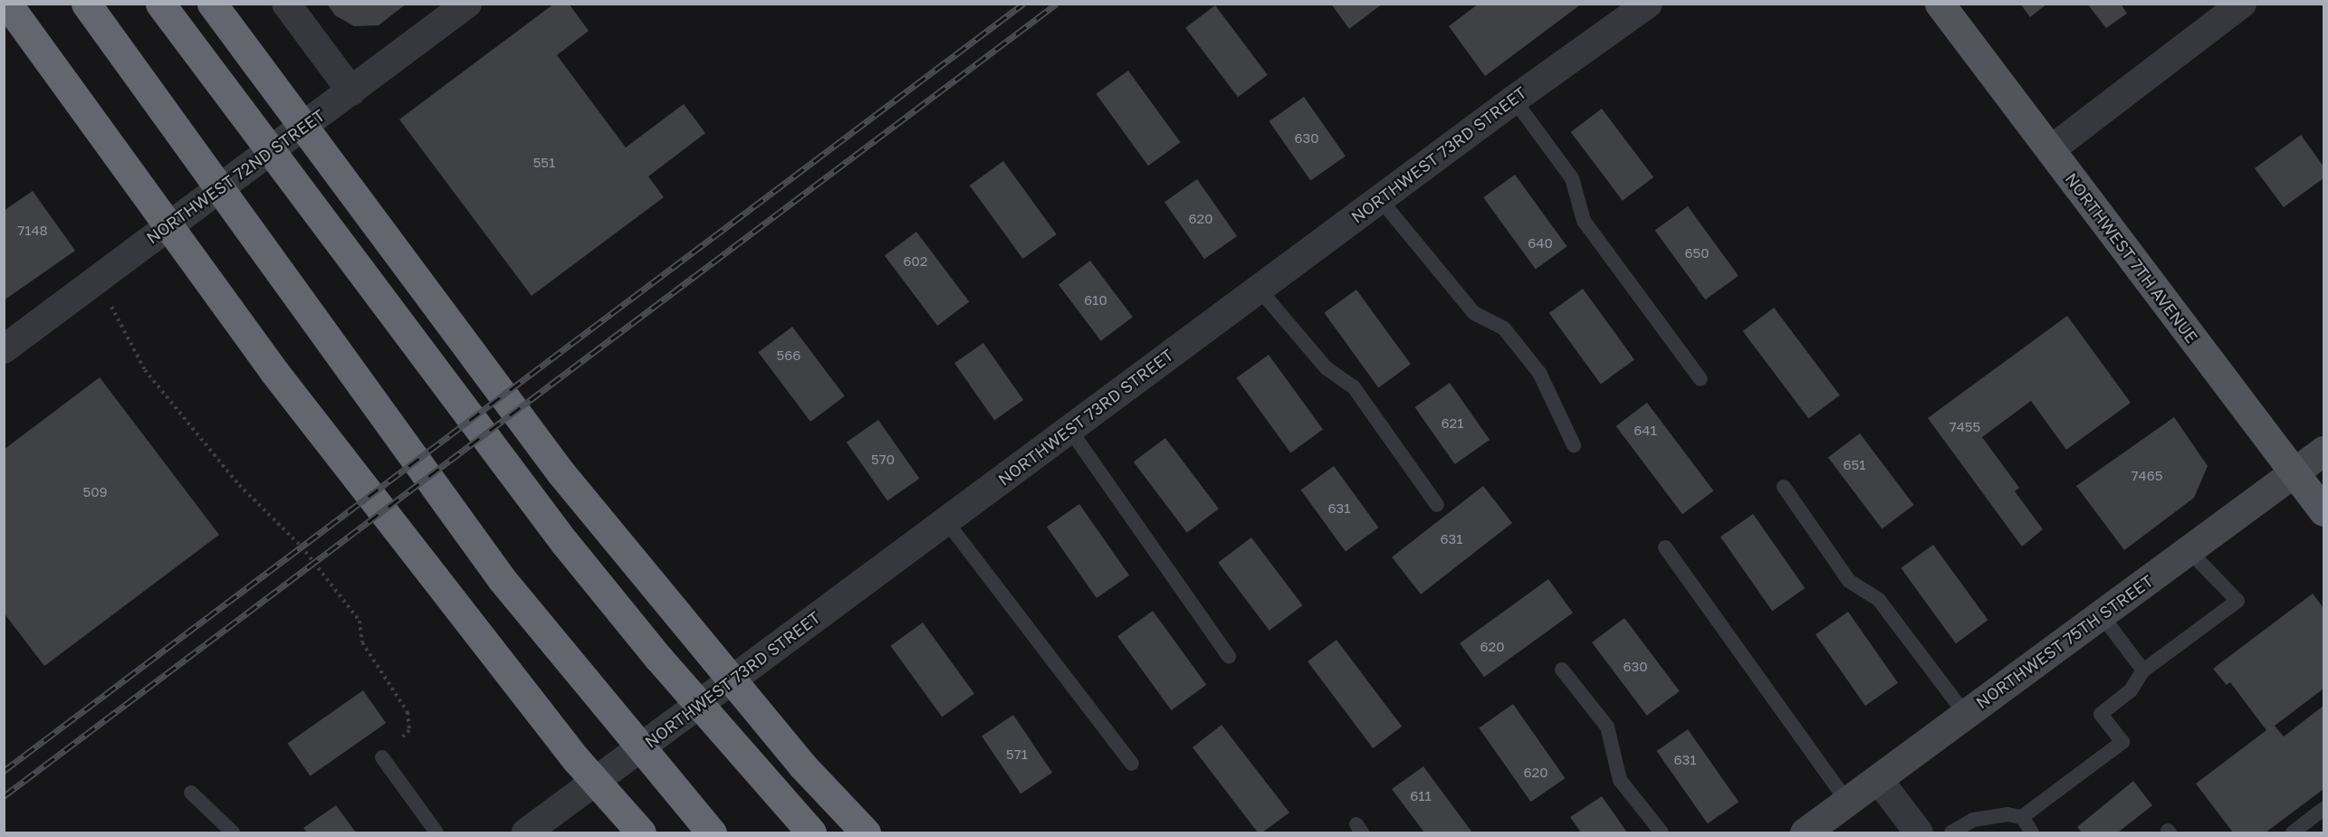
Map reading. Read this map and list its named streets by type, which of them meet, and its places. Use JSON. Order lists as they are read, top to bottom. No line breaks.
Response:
{"streets":{"main road":["NORTHWEST 7TH AVENUE"],"street":["NORTHWEST 73RD STREET","NORTHWEST 72ND STREET","NORTHWEST 75TH STREET"]},"crossings":[["NORTHWEST 7TH AVENUE","NORTHWEST 75TH STREET"]],"house_numbers":["630","551","620","7148","640","650","602","610","566","621","7455","641","570","651","7465","509","631","631","620","630","571","631","620","611"]}
